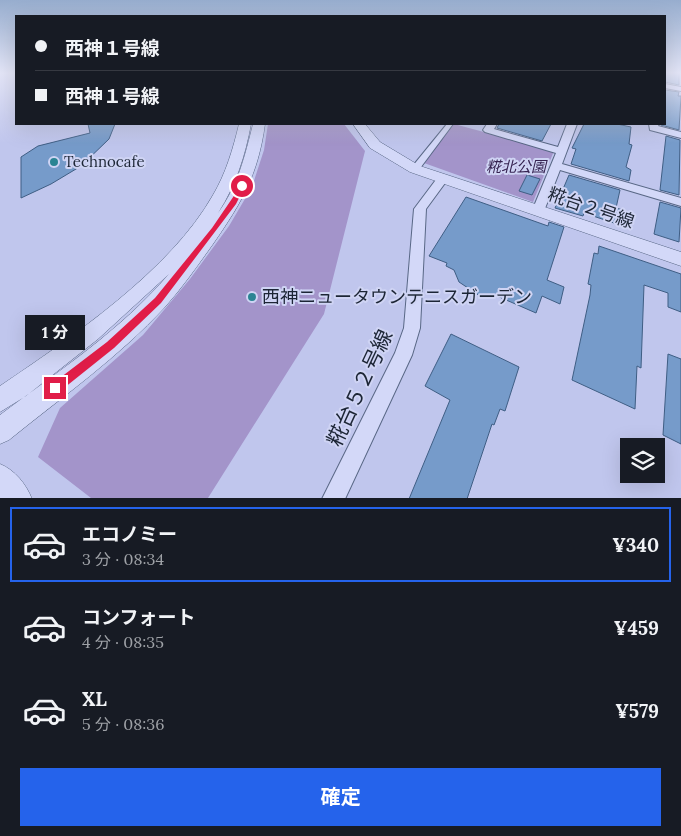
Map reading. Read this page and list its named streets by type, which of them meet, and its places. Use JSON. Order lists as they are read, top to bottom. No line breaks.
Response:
{"streets":{"street":["糀台２号線","糀台５２号線"]},"crossings":[["糀台２号線","糀台５２号線"]],"parks":["糀北公園"],"places":["Technocafe","西神ニュータウンテニスガーデン"],"page":{"banner":["西神１号線","西神１号線"],"bubble":"1 分","list":[{"name":"エコノミー","note":"3 分 · 08:34","value":"¥340"},{"name":"コンフォート","note":"4 分 · 08:35","value":"¥459"},{"name":"XL","note":"5 分 · 08:36","value":"¥579"}],"buttons":"確定"}}
